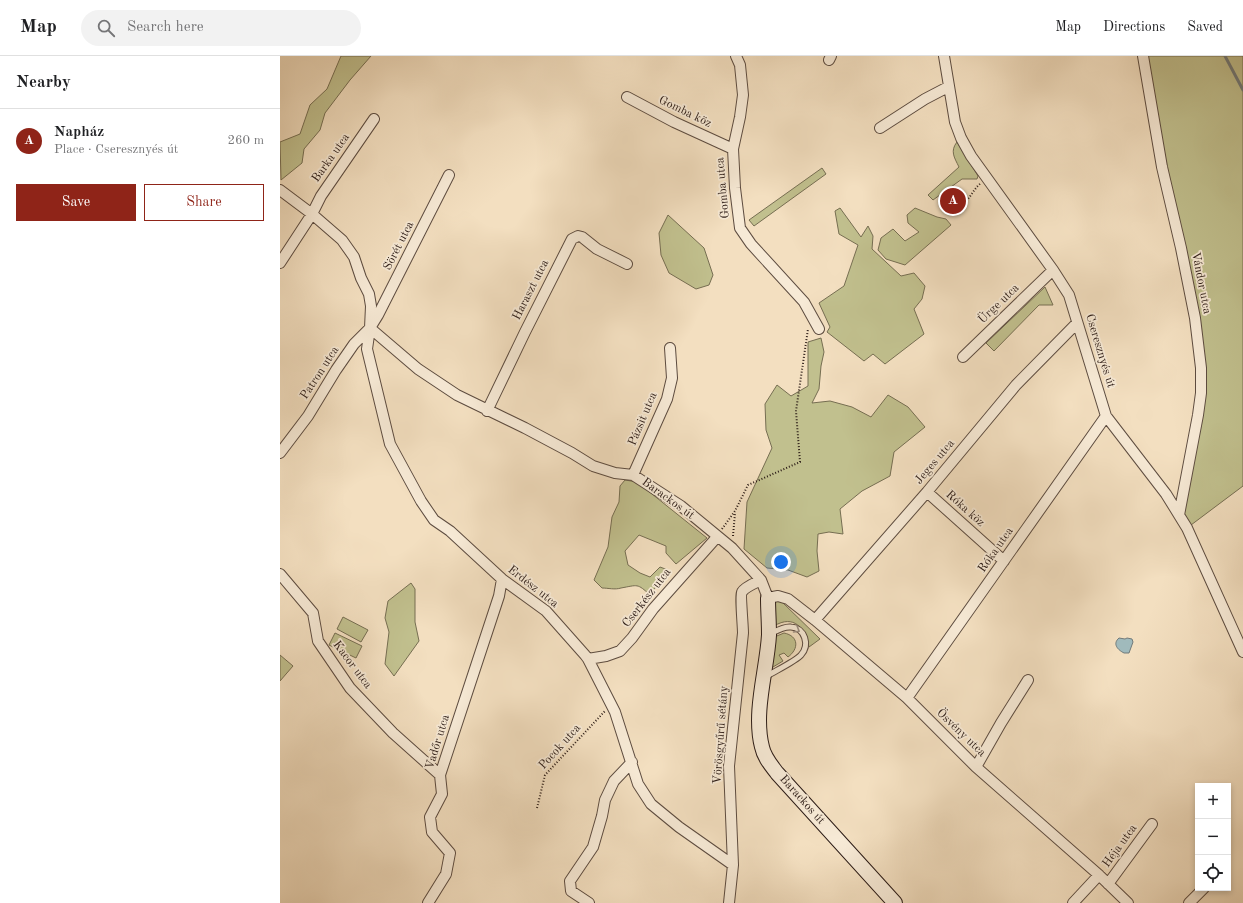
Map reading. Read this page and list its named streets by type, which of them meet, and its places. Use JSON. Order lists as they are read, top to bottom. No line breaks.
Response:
{"streets":{"street":["Gomba köz","Barka utca","Gomba utca","Sörét utca","Vándor utca","Haraszt utca","Ürge utca","Cseresznyés út","Patron utca","Pázsit utca","Jeges utca","Barackos út","Róka köz","Róka utca","Erdész utca","Cserkész utca","Kacor utca","Ösvény utca","Vörösgyűrű sétány","Vadőr utca","Héja utca"],"path":["Pocok utca"]},"crossings":[["Gomba köz","Gomba utca"],["Sörét utca","Patron utca"],["Sörét utca","Barackos út"],["Sörét utca","Erdész utca"],["Vándor utca","Cseresznyés út"],["Haraszt utca","Barackos út"],["Ürge utca","Cseresznyés út"],["Cseresznyés út","Jeges utca"],["Cseresznyés út","Róka utca"],["Patron utca","Barackos út"],["Patron utca","Erdész utca"],["Pázsit utca","Barackos út"],["Jeges utca","Róka köz"],["Jeges utca","Ösvény utca"],["Barackos út","Erdész utca"],["Barackos út","Cserkész utca"],["Barackos út","Ösvény utca"],["Barackos út","Vörösgyűrű sétány"],["Róka köz","Róka utca"],["Róka utca","Ösvény utca"],["Erdész utca","Cserkész utca"],["Erdész utca","Vörösgyűrű sétány"],["Erdész utca","Vadőr utca"],["Erdész utca","Pocok utca"],["Kacor utca","Vadőr utca"],["Ösvény utca","Héja utca"]],"page":{"header":"Map","search":"Search here","nav":["Map","Directions","Saved"],"heading":"Nearby","list":[{"mark":"A","name":"Napház","note":"Place · Cseresznyés út","value":"260 m"}],"buttons":["Save","Share"],"pins":"A","map_buttons":["+","−"]}}
